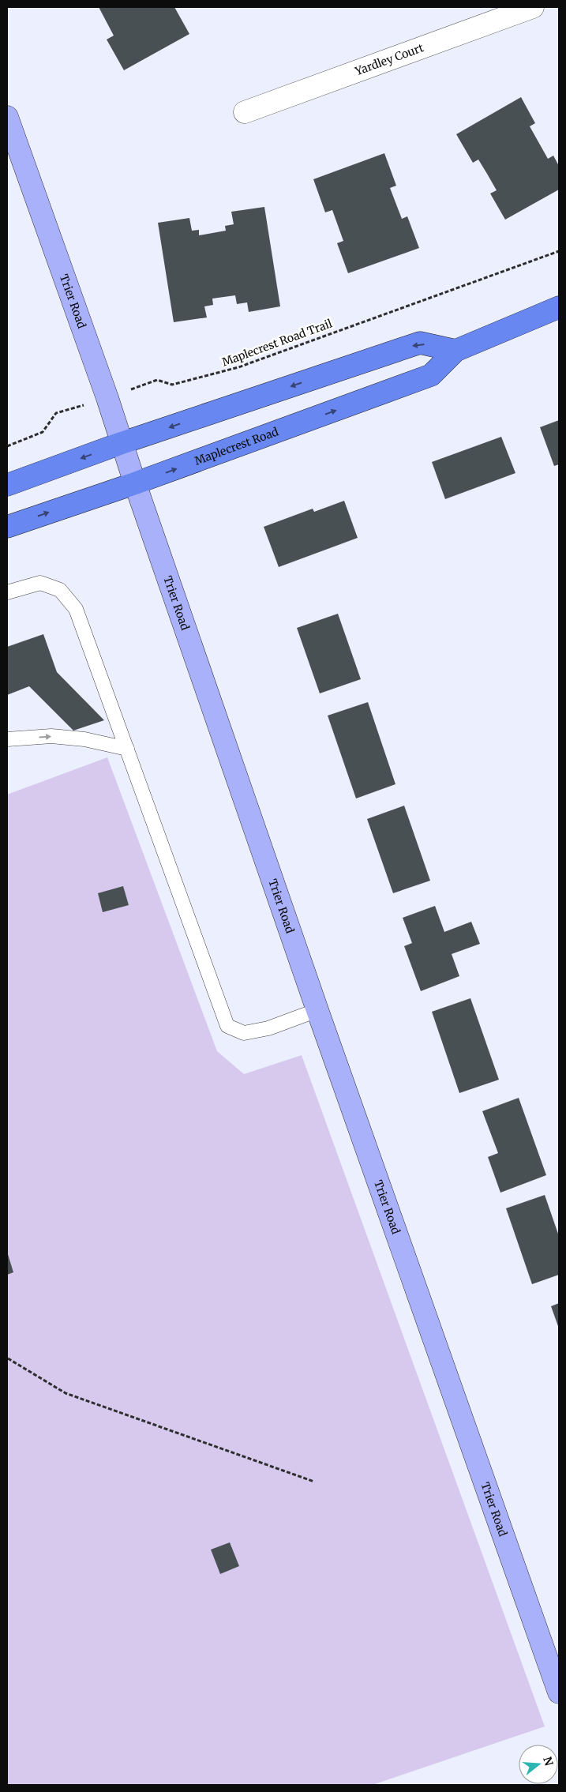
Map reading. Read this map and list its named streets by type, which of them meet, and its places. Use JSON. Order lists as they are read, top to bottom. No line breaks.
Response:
{"streets":{"main road":["Maplecrest Road"],"street":["Yardley Court","Trier Road"],"path":["Maplecrest Road Trail"]},"crossings":[["Trier Road","Maplecrest Road Trail"],["Trier Road","Maplecrest Road"]],"north":"right"}
